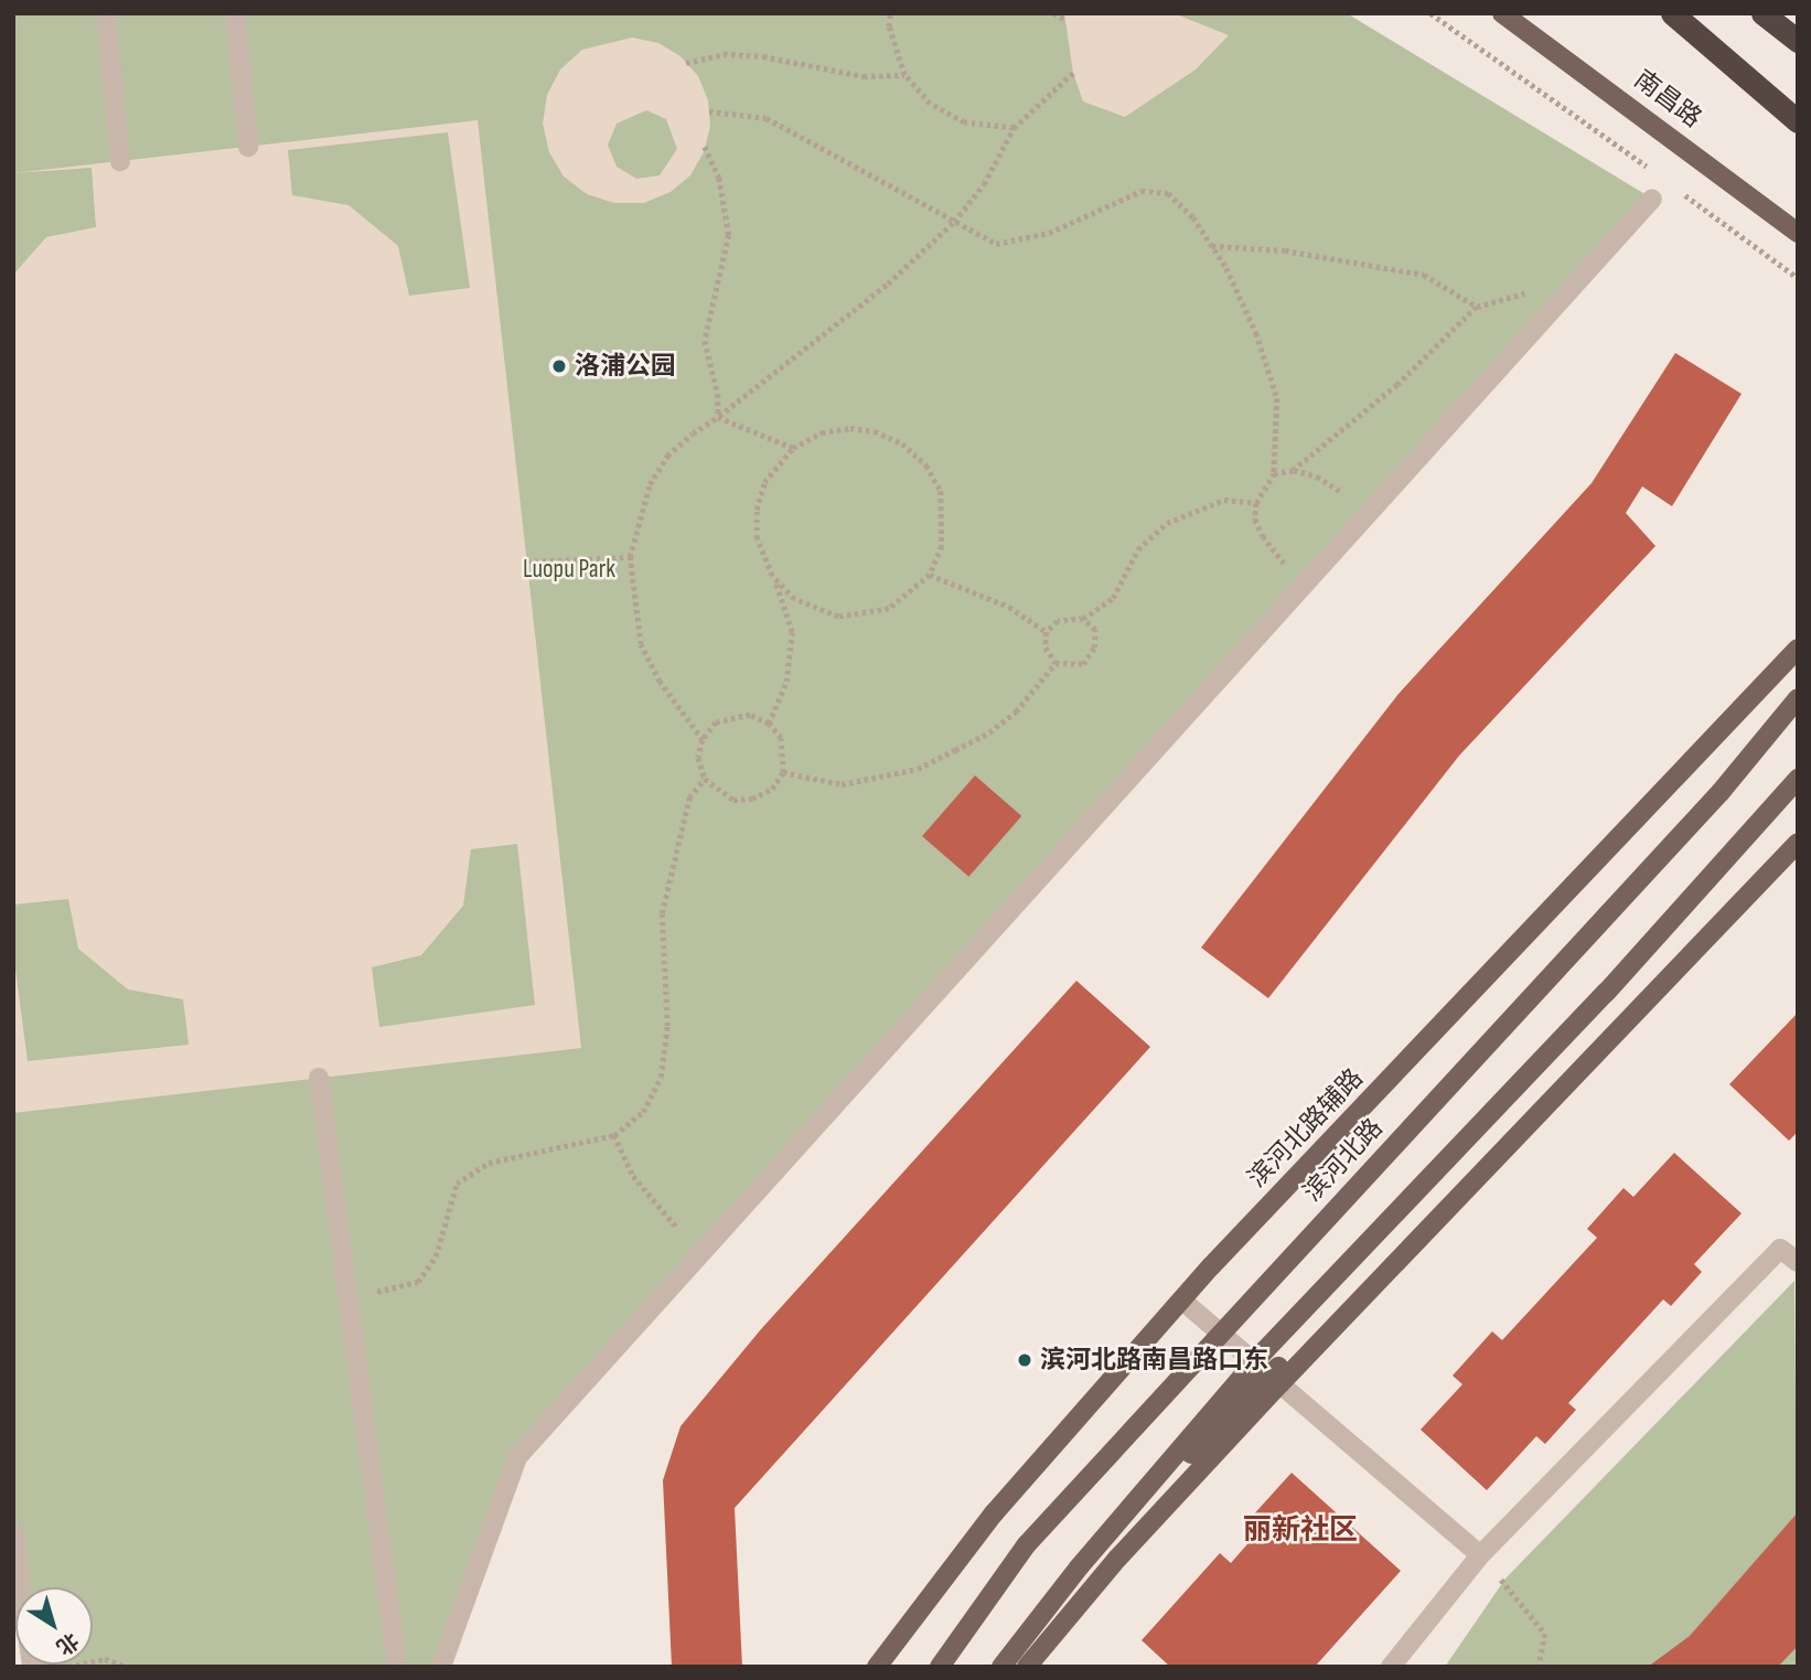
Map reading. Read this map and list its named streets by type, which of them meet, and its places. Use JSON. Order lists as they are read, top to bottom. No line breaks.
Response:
{"streets":{"main road":["南昌路","滨河北路辅路","滨河北路"]},"districts":["丽新社区"],"parks":["Luopu Park"],"places":["洛浦公园","滨河北路南昌路口东"],"north":"bottom right"}
